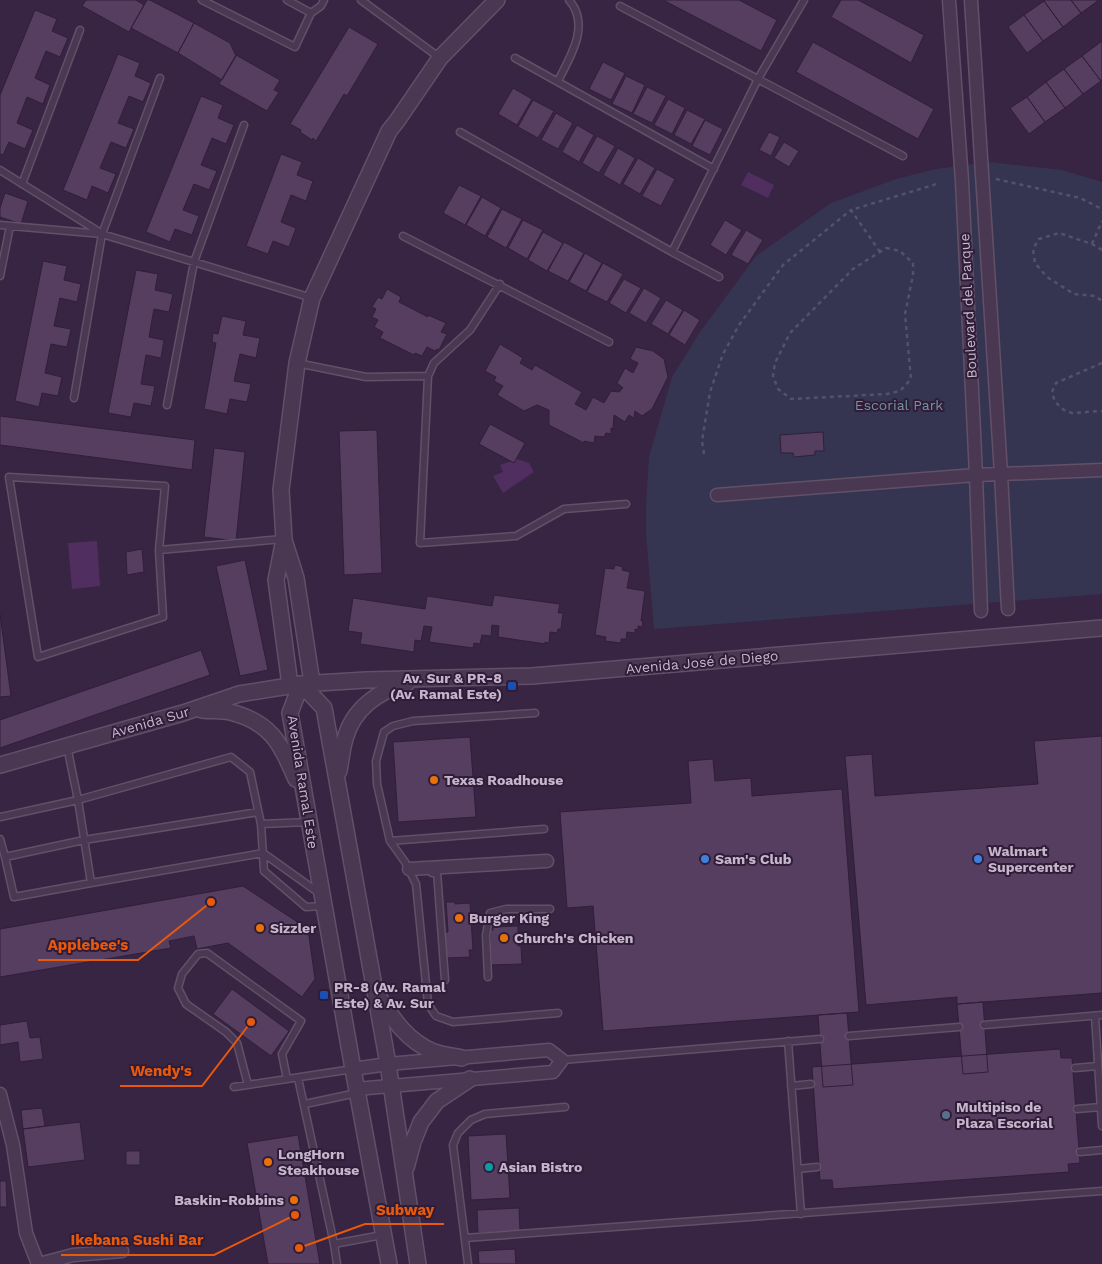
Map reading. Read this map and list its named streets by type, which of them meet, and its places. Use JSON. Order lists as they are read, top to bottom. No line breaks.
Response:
{"streets":{"street":["Boulevard del Parque","Avenida José de Diego","Avenida Sur","Avenida Ramal Este"]},"crossings":[["Avenida José de Diego","Avenida Sur"],["Avenida José de Diego","Avenida Ramal Este"],["Avenida Sur","Avenida Ramal Este"]],"parks":["Escorial Park"],"places":{"transit":["Av. Sur & PR-8 (Av. Ramal Este)","PR-8 (Av. Ramal Este) & Av. Sur"],"other":["Texas Roadhouse","Sam's Club","Walmart Supercenter","Applebee's","Burger King","Sizzler","Church's Chicken","Wendy's","Multipiso de Plaza Escorial","LongHorn Steakhouse","Asian Bistro","Baskin-Robbins","Ikebana Sushi Bar","Subway"]}}
